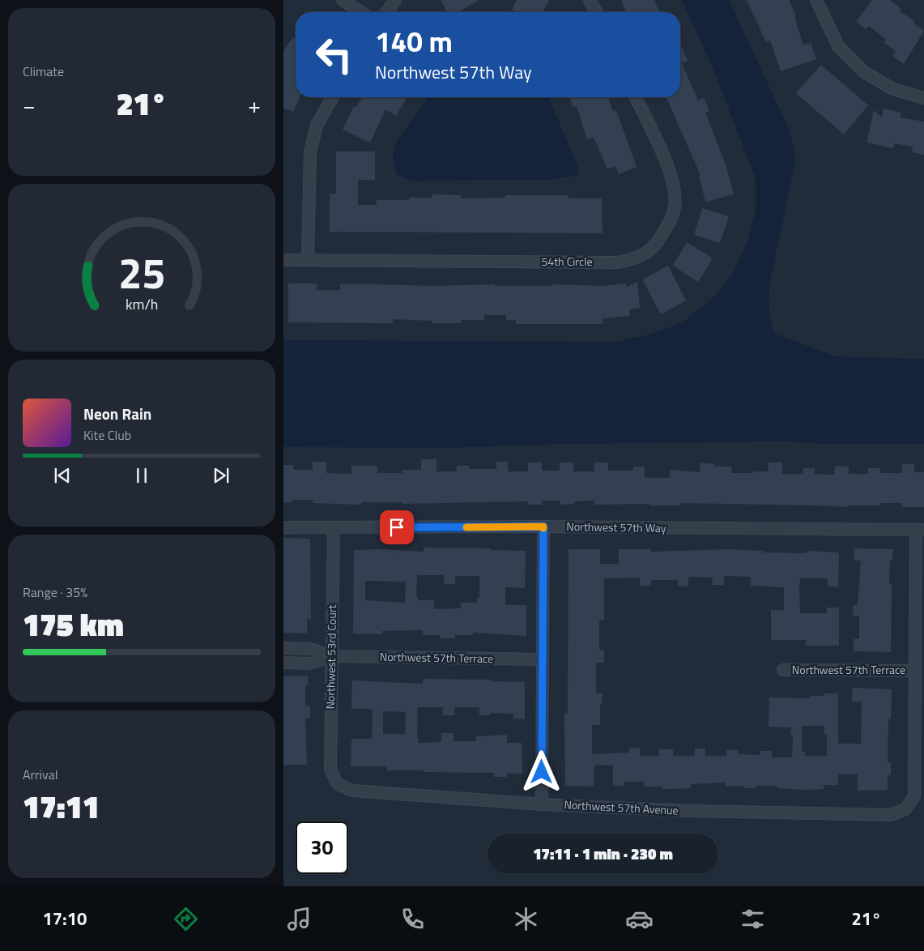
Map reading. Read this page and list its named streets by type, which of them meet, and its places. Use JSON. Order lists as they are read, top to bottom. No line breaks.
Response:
{"streets":{"street":["54th Circle","Northwest 57th Way","Northwest 53rd Court","Northwest 57th Terrace","Northwest 57th Avenue"]},"crossings":[["Northwest 57th Way","Northwest 53rd Court"],["Northwest 53rd Court","Northwest 57th Terrace"],["Northwest 53rd Court","Northwest 57th Avenue"],["Northwest 57th Terrace","Northwest 57th Avenue"]],"page":{"tile":["Climate",["Range · 35%","175 km"],["Arrival","17:11"]],"turn":["140 m","Northwest 57th Way"],"heat":["−","21°","+"],"song":["Neon Rain","Kite Club"],"limit":"30","trip":"17:11 · 1 min · 230 m","tabs":["17:10","21°"],"gauge":["25","km/h"]}}
